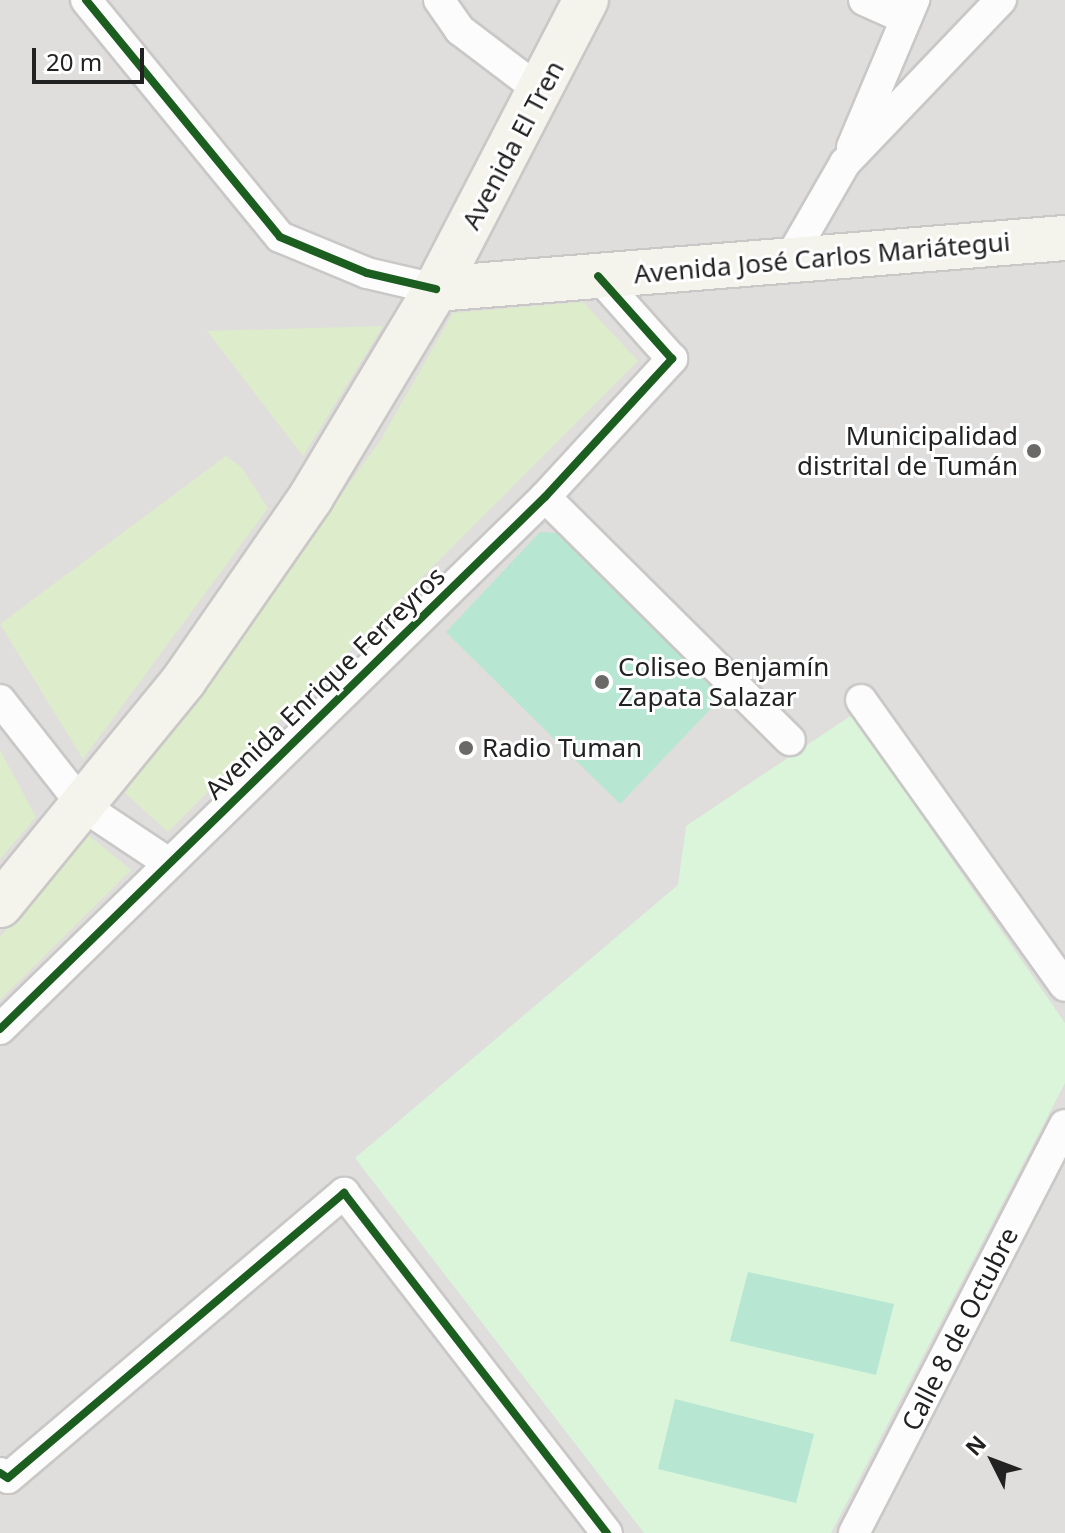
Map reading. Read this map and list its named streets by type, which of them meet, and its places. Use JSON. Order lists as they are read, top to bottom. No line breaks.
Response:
{"streets":{"main road":["Avenida El Tren","Avenida José Carlos Mariátegui"],"street":["Avenida Enrique Ferreyros","Calle 8 de Octubre"]},"crossings":[["Avenida El Tren","Avenida José Carlos Mariátegui"],["Avenida José Carlos Mariátegui","Avenida Enrique Ferreyros"]],"places":["Municipalidad distrital de Tumán","Coliseo Benjamín Zapata Salazar","Radio Tuman"],"scale_bar":"20 m","north":"top left"}
